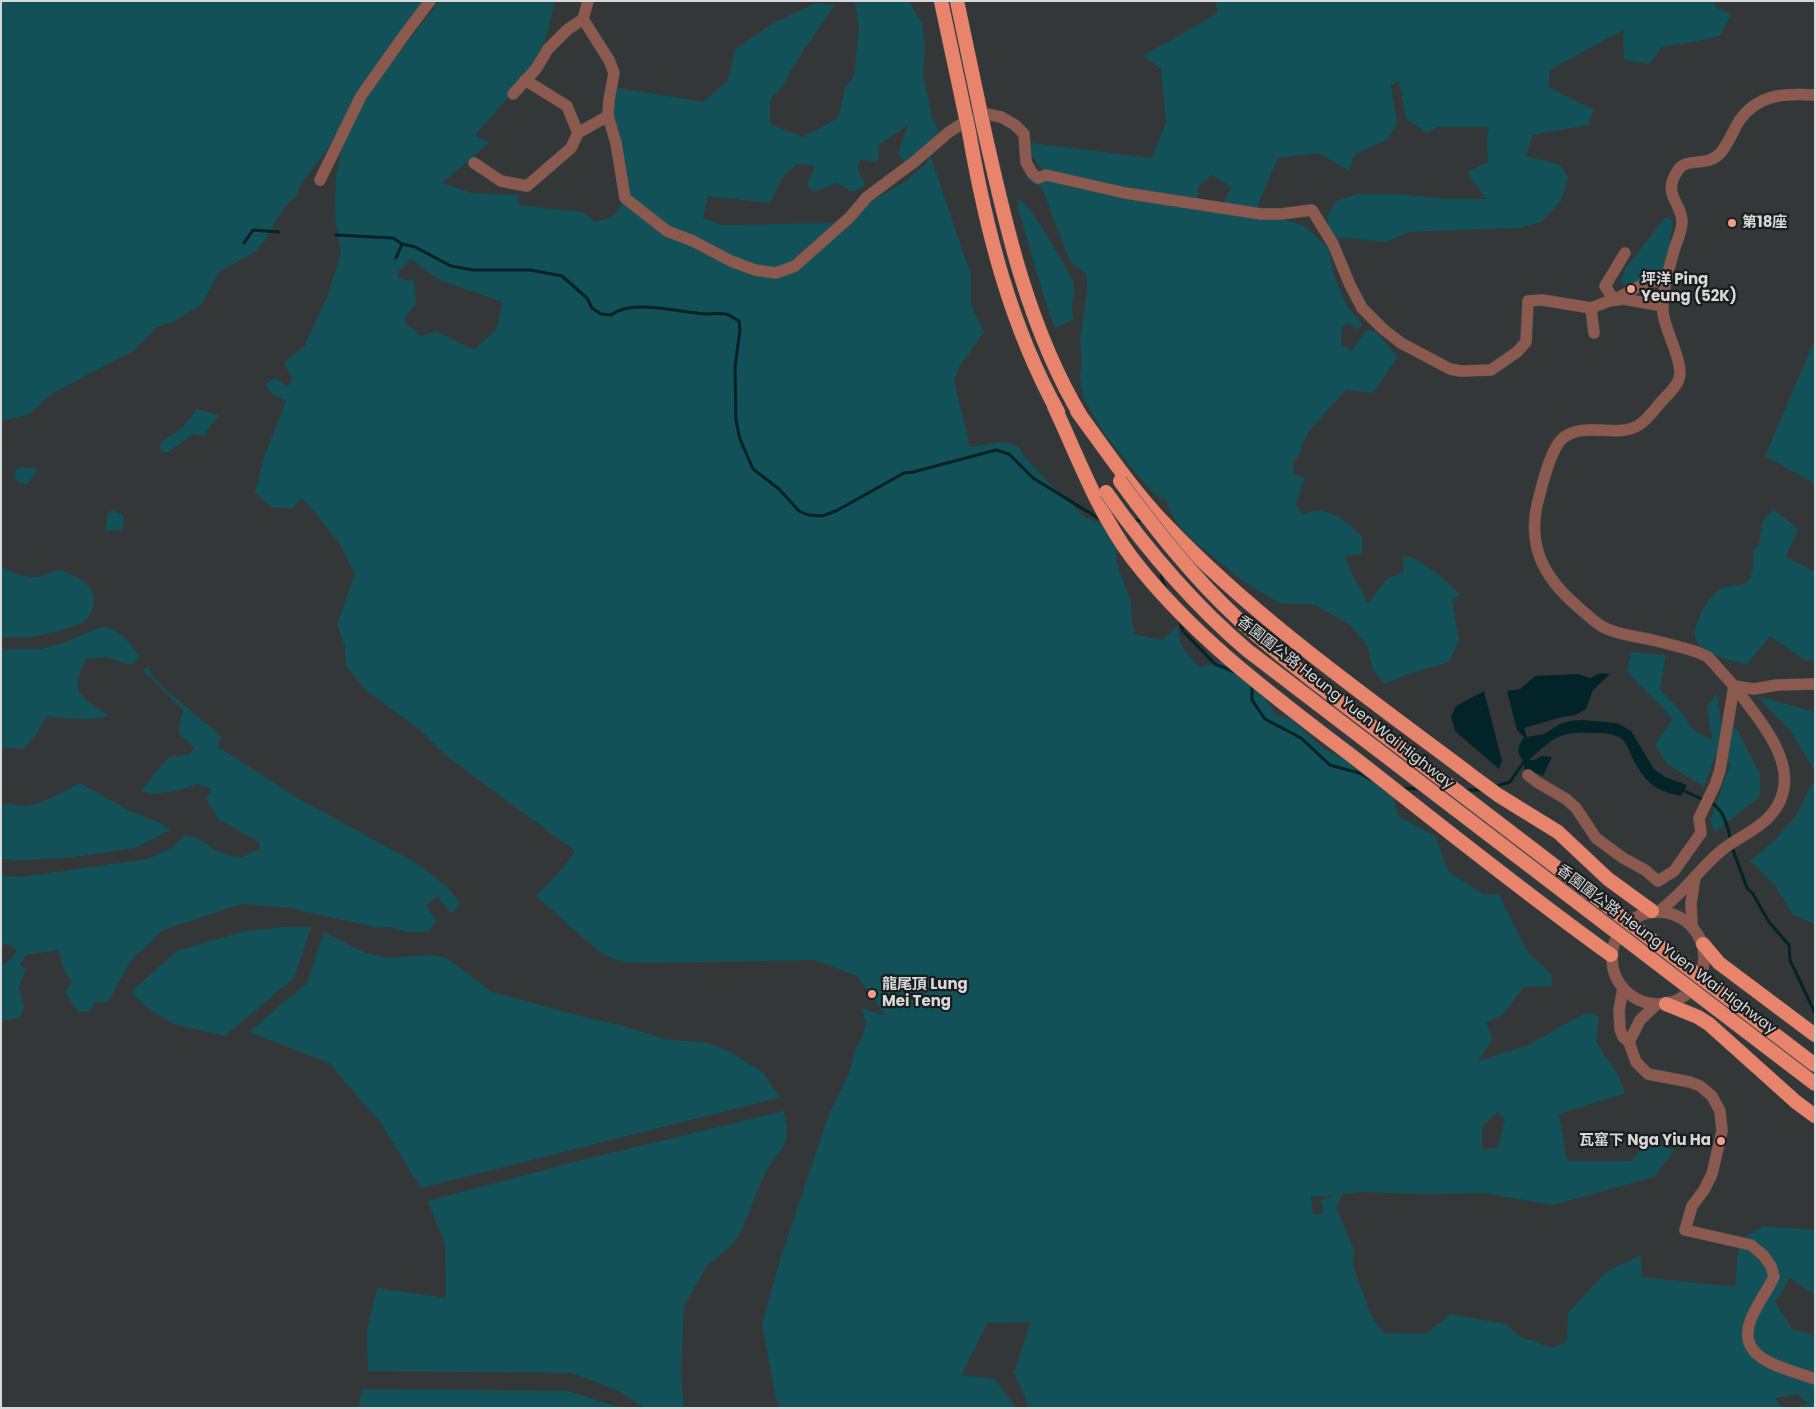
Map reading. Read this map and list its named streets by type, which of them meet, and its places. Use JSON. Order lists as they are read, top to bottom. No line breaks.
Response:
{"streets":{"highway":["香園圍公路 Heung Yuen Wai Highway"]},"places":["第18座","坪洋 Ping Yeung (52K)","龍尾頂 Lung Mei Teng","瓦窰下 Nga Yiu Ha"]}
